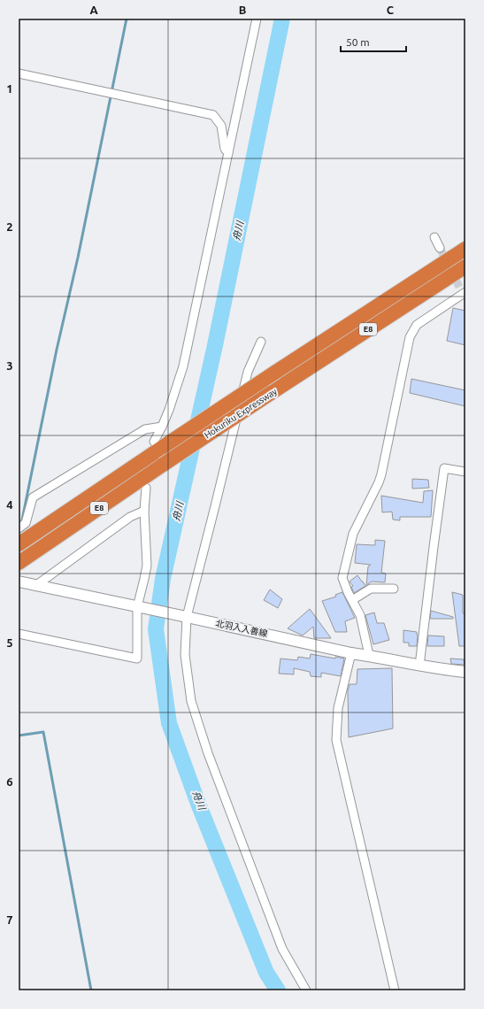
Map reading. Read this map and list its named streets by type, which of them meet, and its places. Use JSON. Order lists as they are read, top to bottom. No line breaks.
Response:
{"streets":{"highway":["E8","Hokuriku Expressway"],"main road":["北羽入入善線"]},"water":["舟川"],"scale_bar":"50 m","grid":{"columns":["A","B","C"],"rows":["1","2","3","4","5","6","7"]}}
